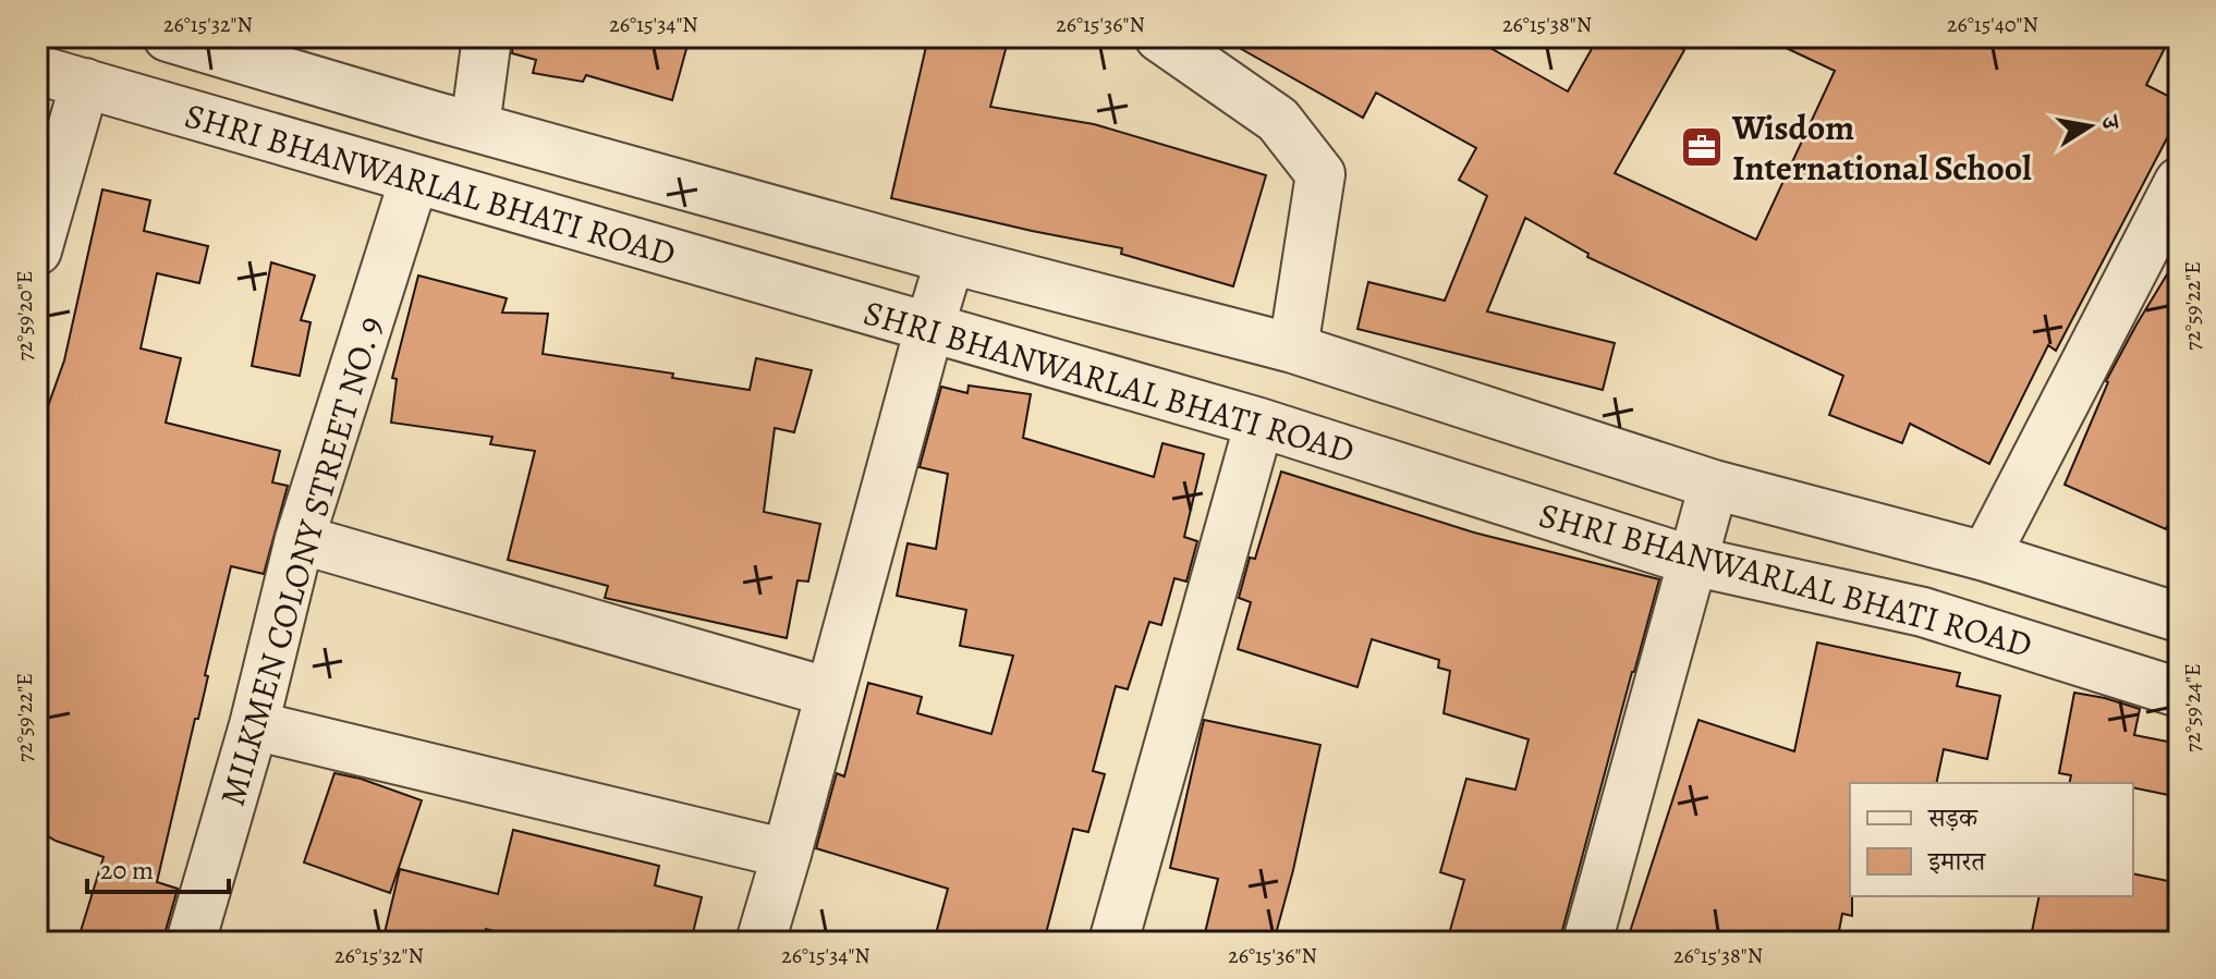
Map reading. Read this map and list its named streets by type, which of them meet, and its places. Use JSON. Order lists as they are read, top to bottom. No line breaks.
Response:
{"streets":{"street":["SHRI BHANWARLAL BHATI ROAD","MILKMEN COLONY STREET NO. 9"]},"crossings":[["SHRI BHANWARLAL BHATI ROAD","MILKMEN COLONY STREET NO. 9"]],"places":{"office":["Wisdom International School"]},"legend":["सड़क","इमारत"],"scale_bar":"20 m","north":"right","coordinates":["26°15'32\"N","26°15'34\"N","26°15'36\"N","26°15'38\"N","26°15'40\"N","72°59'22\"E","72°59'20\"E","72°59'24\"E"]}
